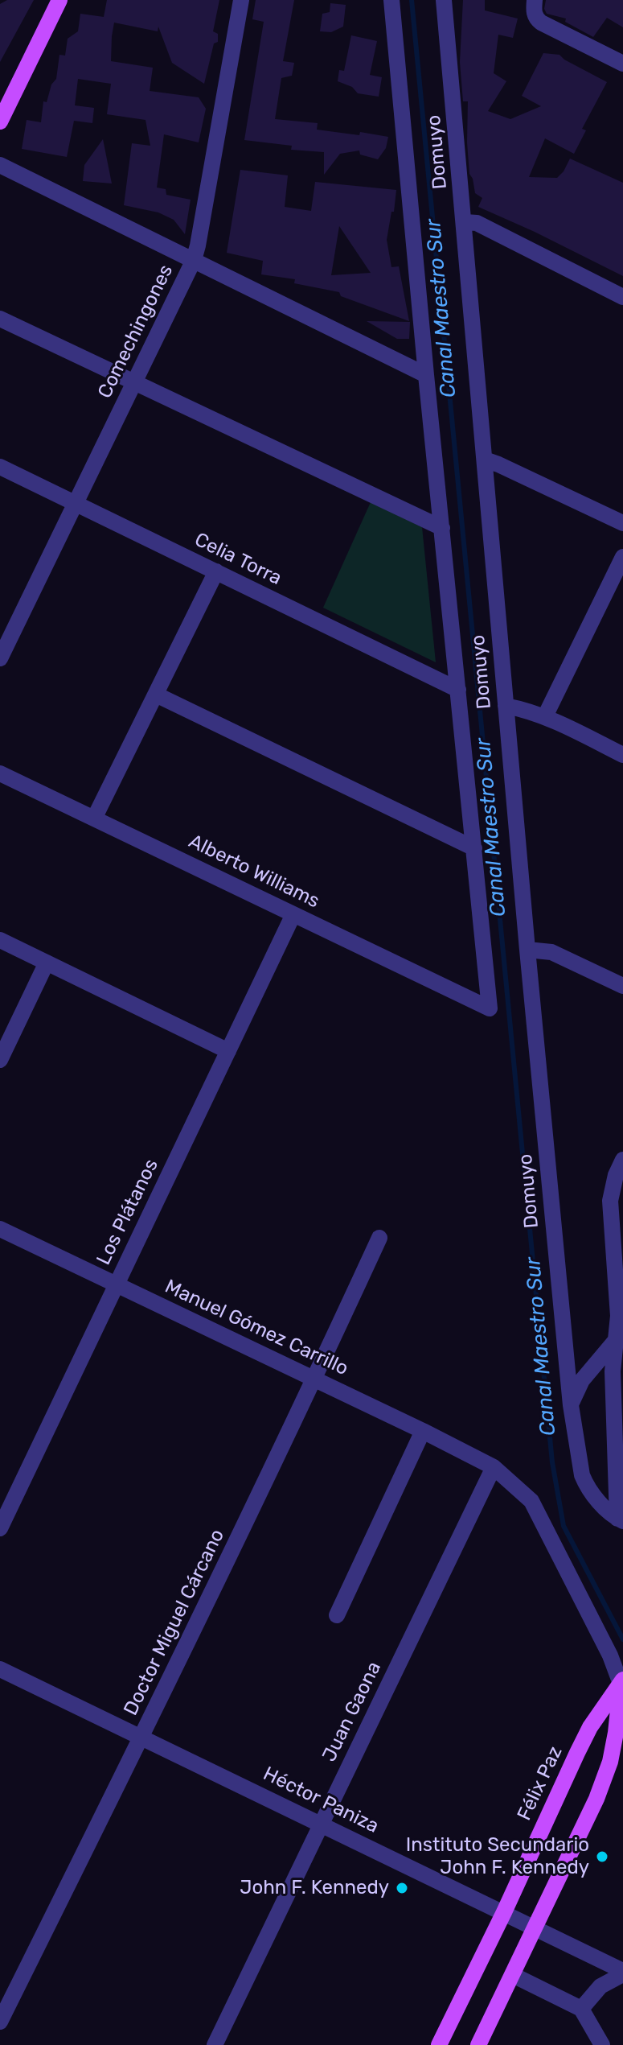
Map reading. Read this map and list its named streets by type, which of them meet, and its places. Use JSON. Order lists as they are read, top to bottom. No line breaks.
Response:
{"streets":{"main road":["Félix Paz"],"street":["Domuyo","Comechingones","Celia Torra","Alberto Williams","Los Plátanos","Manuel Gómez Carrillo","Doctor Miguel Cárcano","Juan Gaona","Héctor Paniza"]},"crossings":[["Domuyo","Celia Torra"],["Domuyo","Alberto Williams"],["Comechingones","Celia Torra"],["Alberto Williams","Los Plátanos"],["Los Plátanos","Manuel Gómez Carrillo"],["Manuel Gómez Carrillo","Doctor Miguel Cárcano"],["Manuel Gómez Carrillo","Juan Gaona"],["Manuel Gómez Carrillo","Félix Paz"],["Doctor Miguel Cárcano","Héctor Paniza"],["Juan Gaona","Héctor Paniza"],["Félix Paz","Héctor Paniza"]],"water":["Canal Maestro Sur"],"places":["Instituto Secundario John F. Kennedy","John F. Kennedy"]}
